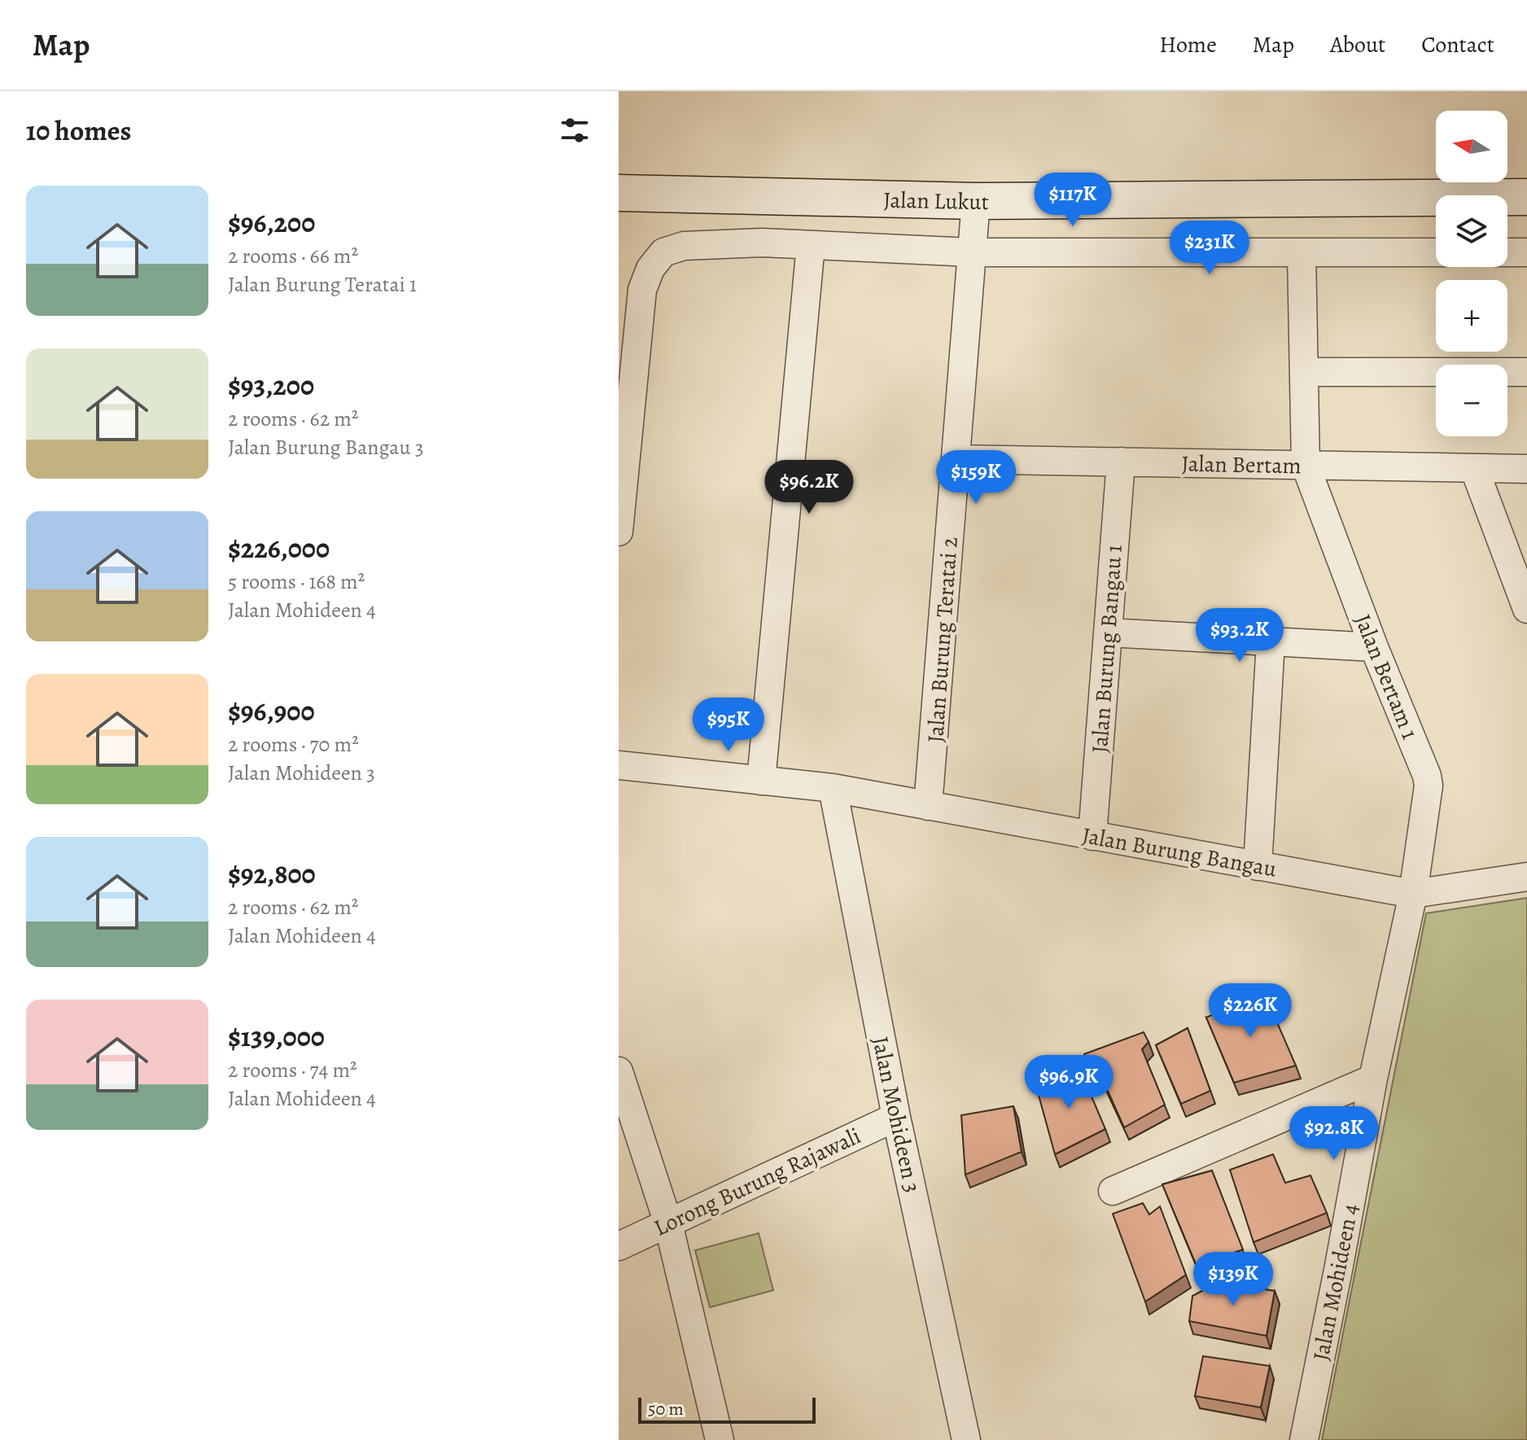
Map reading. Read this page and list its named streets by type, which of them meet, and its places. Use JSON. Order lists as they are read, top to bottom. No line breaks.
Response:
{"streets":{"main road":["Jalan Lukut"],"street":["Jalan Bertam","Jalan Burung Teratai 2","Jalan Burung Bangau 1","Jalan Bertam 1","Jalan Burung Bangau","Jalan Mohideen 3","Lorong Burung Rajawali","Jalan Mohideen 4"]},"crossings":[["Jalan Lukut","Jalan Burung Teratai 2"],["Jalan Bertam","Jalan Burung Teratai 2"],["Jalan Bertam","Jalan Burung Bangau 1"],["Jalan Bertam","Jalan Bertam 1"],["Jalan Burung Teratai 2","Jalan Burung Bangau"],["Jalan Burung Bangau 1","Jalan Burung Bangau"],["Jalan Bertam 1","Jalan Burung Bangau"],["Jalan Bertam 1","Jalan Mohideen 4"],["Jalan Burung Bangau","Jalan Mohideen 3"],["Jalan Burung Bangau","Jalan Mohideen 4"],["Jalan Mohideen 3","Lorong Burung Rajawali"]],"scale_bar":"50 m","north":"left","page":{"header":"Map","nav":["Home","Map","About","Contact"],"heading":"10 homes","map_buttons":["+","−"],"list":[{"name":"$96,200","note":"2 rooms · 66 m² · Jalan Burung Teratai 1"},{"name":"$93,200","note":"2 rooms · 62 m² · Jalan Burung Bangau 3"},{"name":"$226,000","note":"5 rooms · 168 m² · Jalan Mohideen 4"},{"name":"$96,900","note":"2 rooms · 70 m² · Jalan Mohideen 3"},{"name":"$92,800","note":"2 rooms · 62 m² · Jalan Mohideen 4"},{"name":"$139,000","note":"2 rooms · 74 m² · Jalan Mohideen 4"}],"price":["$117K","$231K","$159K","$96.2K","$93.2K","$95K","$226K","$96.9K","$92.8K","$139K"],"scale":"50 m"}}
